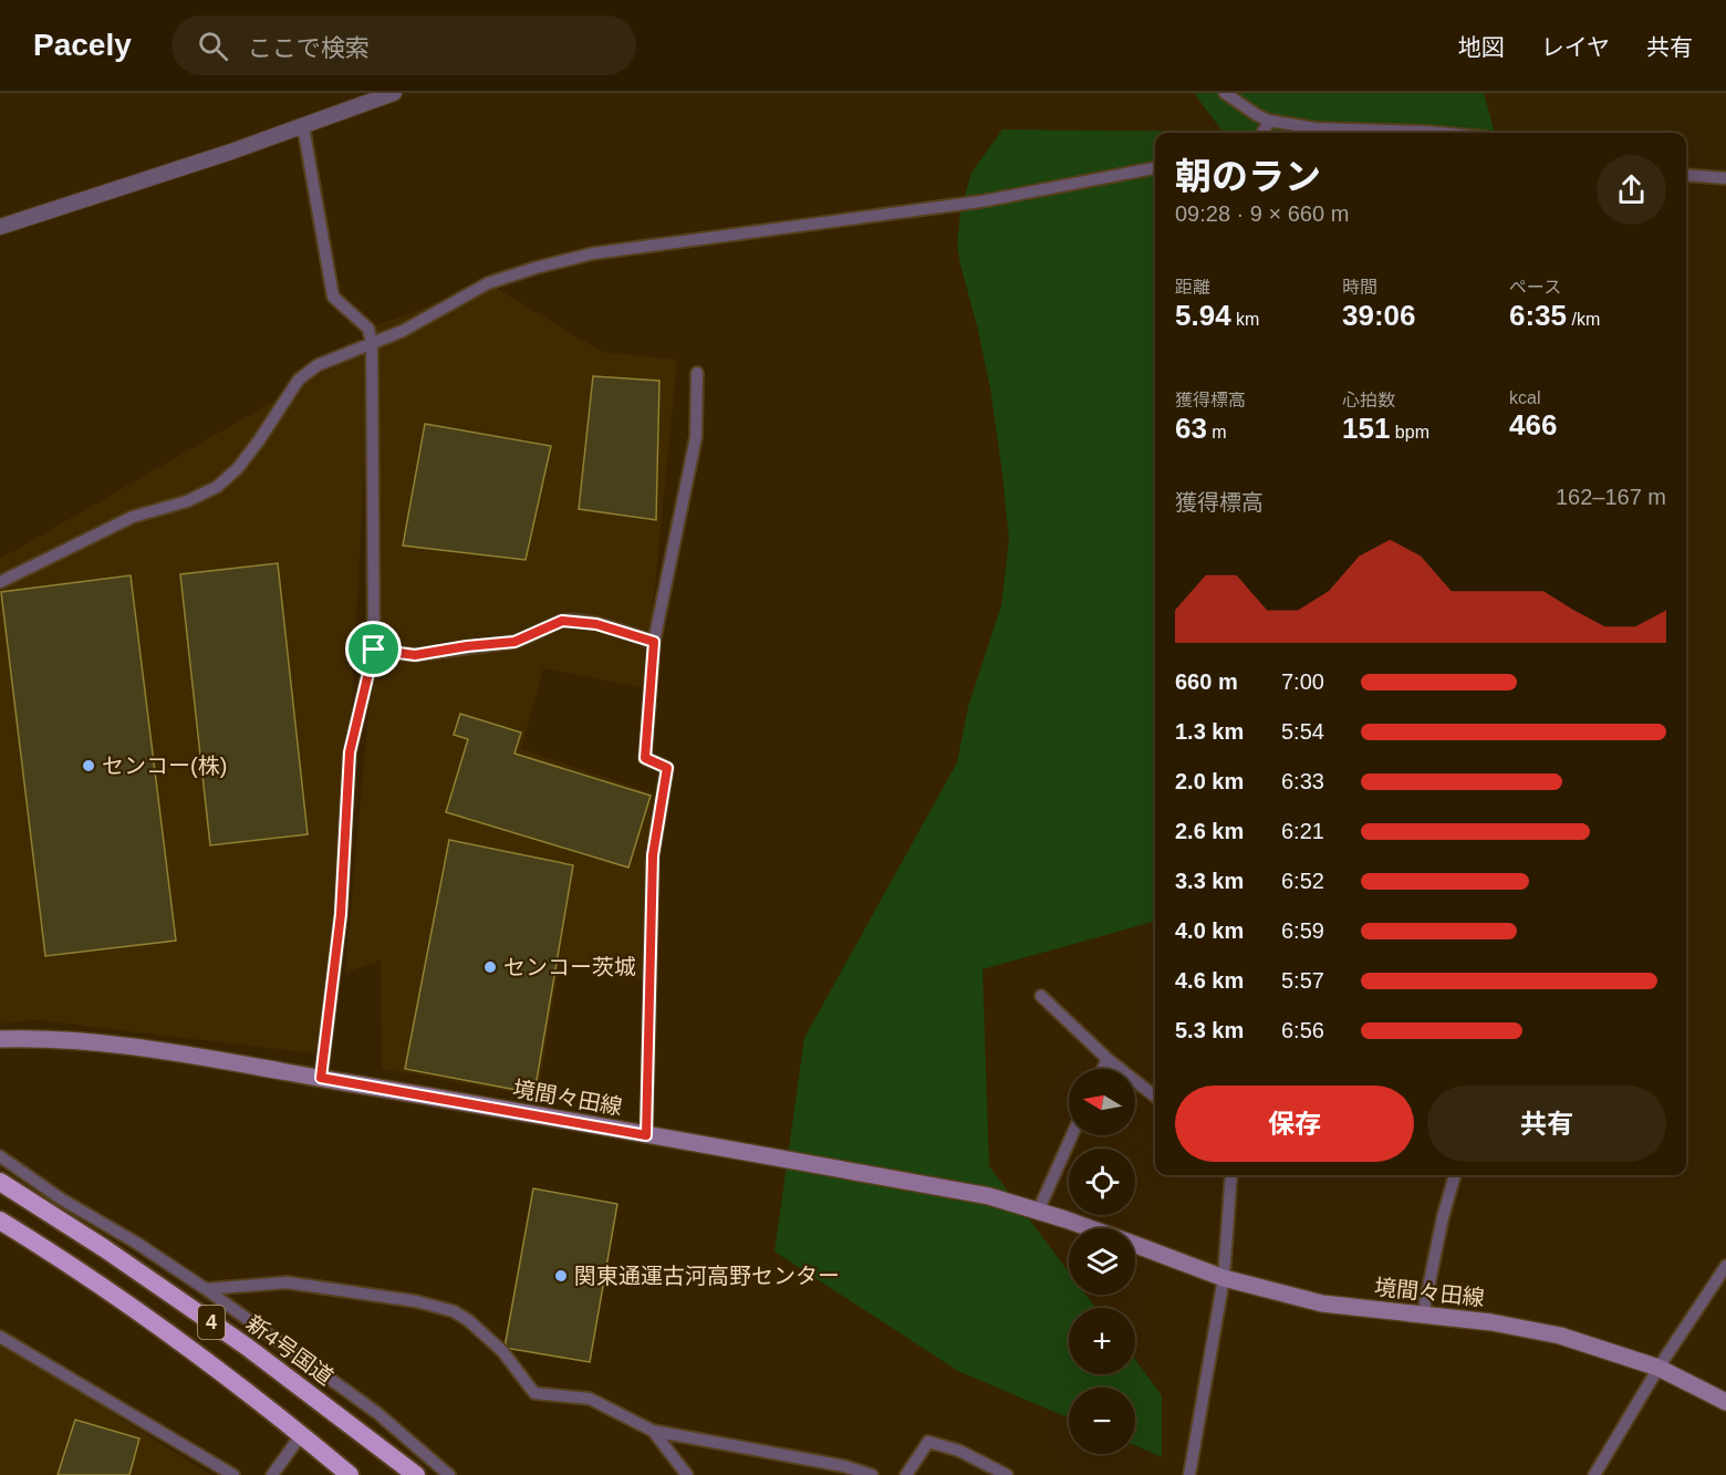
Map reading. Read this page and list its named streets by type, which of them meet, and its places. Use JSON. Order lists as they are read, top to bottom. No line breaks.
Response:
{"streets":{"highway":["4","新4号国道"],"main road":["境間々田線"]},"places":["センコー(株)","センコー茨城","関東通運古河高野センター"],"north":"left","page":{"header":"Pacely","search":"ここで検索","nav":["地図","レイヤ","共有"],"heading":["朝のラン","09:28 · 9 × 660 m"],"stats":[["距離","5.94 km"],["時間","39:06"],["ペース","6:35 /km"],["獲得標高","63 m"],["心拍数","151 bpm"],["kcal","466"]],"chart":["獲得標高","162–167 m"],"list":[{"name":"660 m","note":"7:00"},{"name":"1.3 km","note":"5:54"},{"name":"2.0 km","note":"6:33"},{"name":"2.6 km","note":"6:21"},{"name":"3.3 km","note":"6:52"},{"name":"4.0 km","note":"6:59"},{"name":"4.6 km","note":"5:57"},{"name":"5.3 km","note":"6:56"}],"map_buttons":["+","−"],"buttons":["保存","共有"]}}
